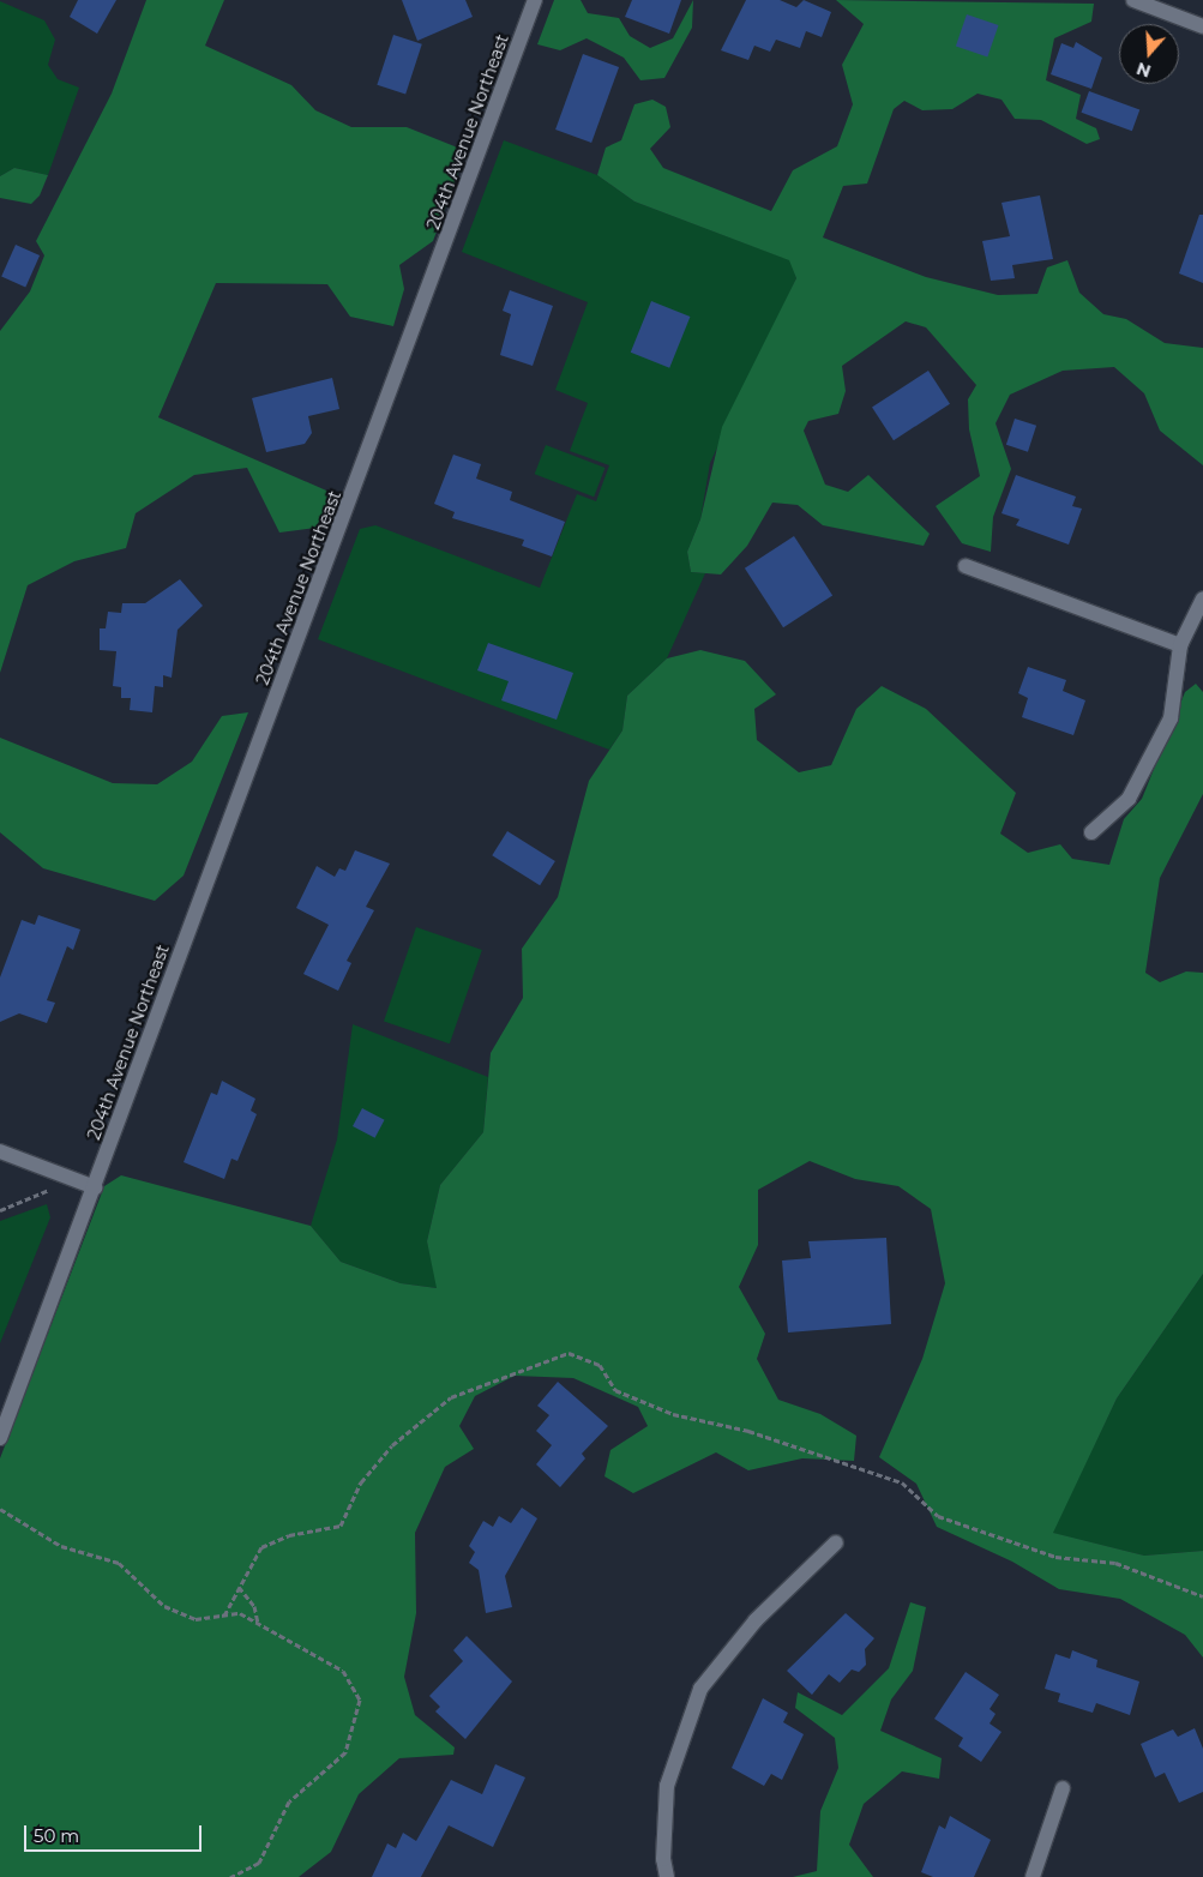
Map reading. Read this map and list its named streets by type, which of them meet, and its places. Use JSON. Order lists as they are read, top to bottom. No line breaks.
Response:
{"streets":{"street":["204th Avenue Northeast"]},"scale_bar":"50 m","north":"bottom"}
